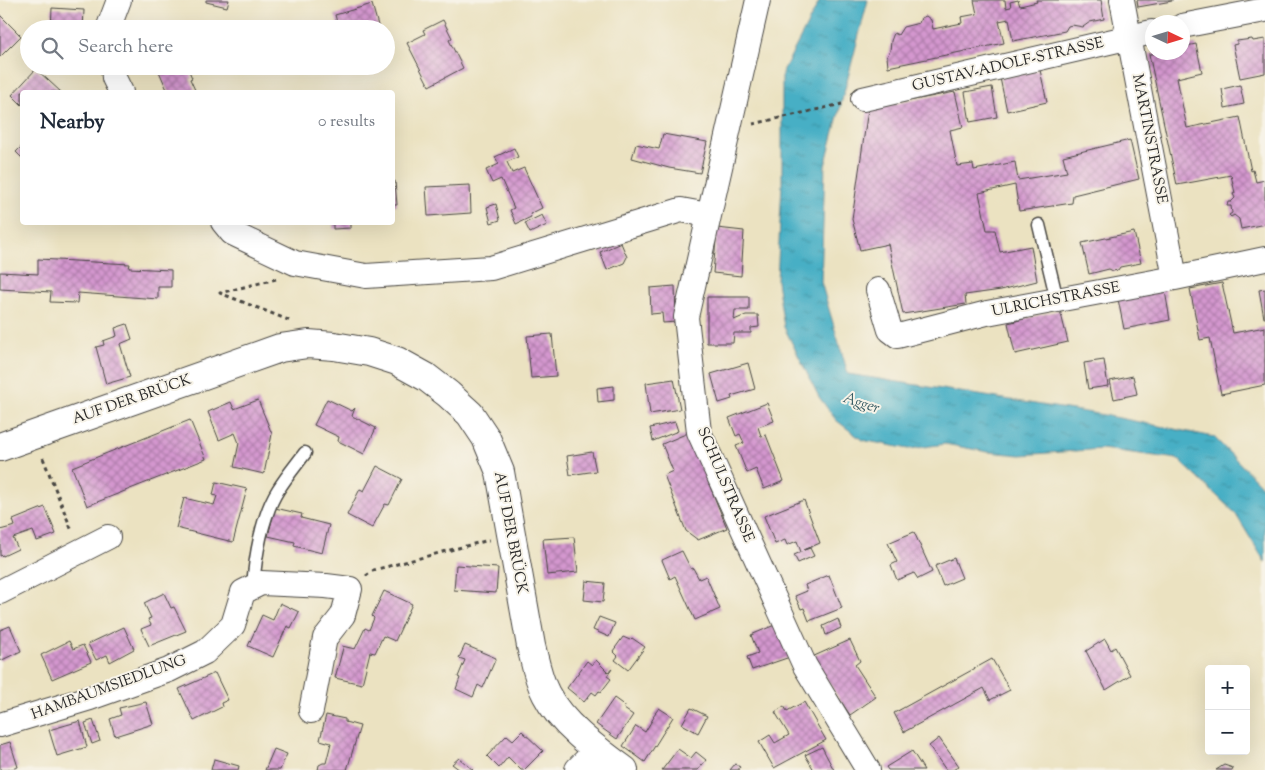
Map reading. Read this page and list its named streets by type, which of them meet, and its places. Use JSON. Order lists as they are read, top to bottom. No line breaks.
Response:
{"streets":{"main road":["AUF DER BRÜCK"],"street":["GUSTAV-ADOLF-STRASSE","MARTINSTRASSE","ULRICHSTRASSE","SCHULSTRASSE","HAMBAUMSIEDLUNG"]},"crossings":[["GUSTAV-ADOLF-STRASSE","MARTINSTRASSE"],["MARTINSTRASSE","ULRICHSTRASSE"]],"water":["Agger"],"north":"right","page":{"search":"Search here","heading":["Nearby","0 results"],"map_buttons":["+","−"]}}
